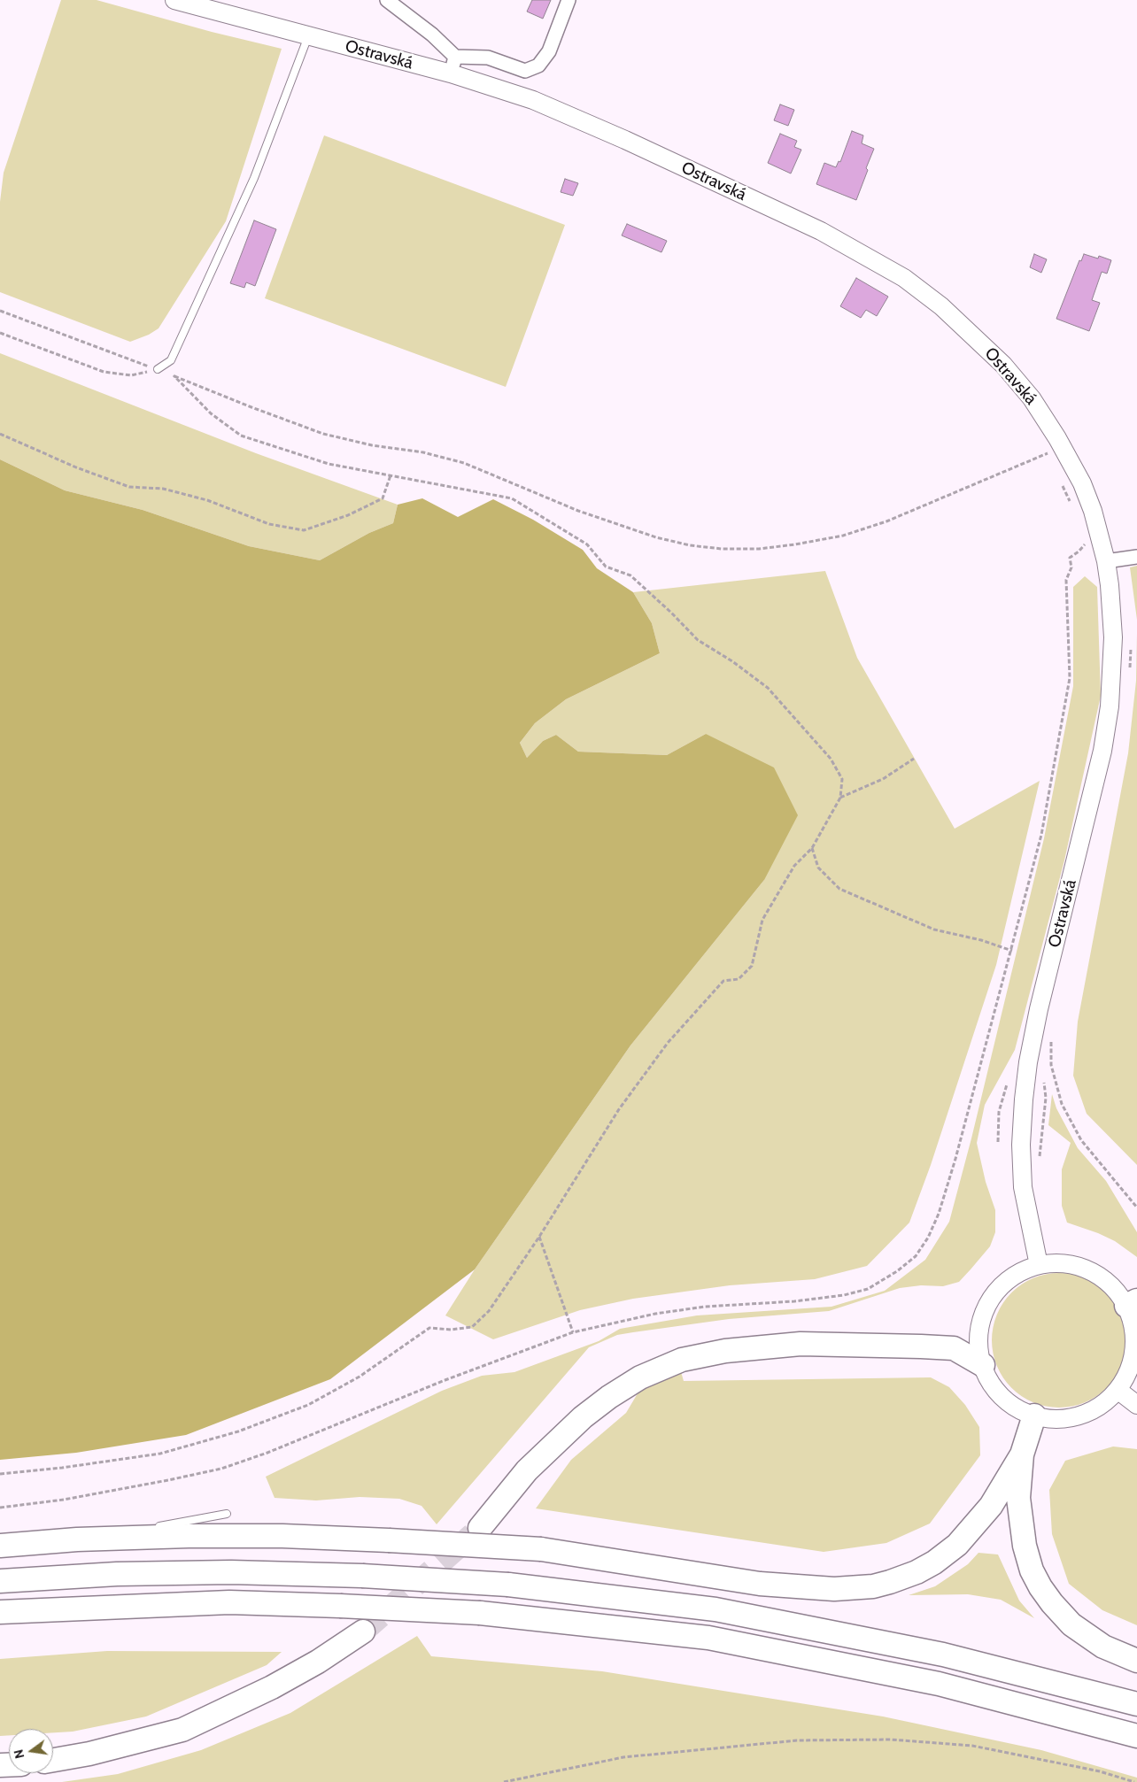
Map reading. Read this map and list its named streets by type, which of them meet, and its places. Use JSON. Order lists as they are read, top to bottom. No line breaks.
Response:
{"streets":{"main road":["Ostravská"]},"north":"left"}
